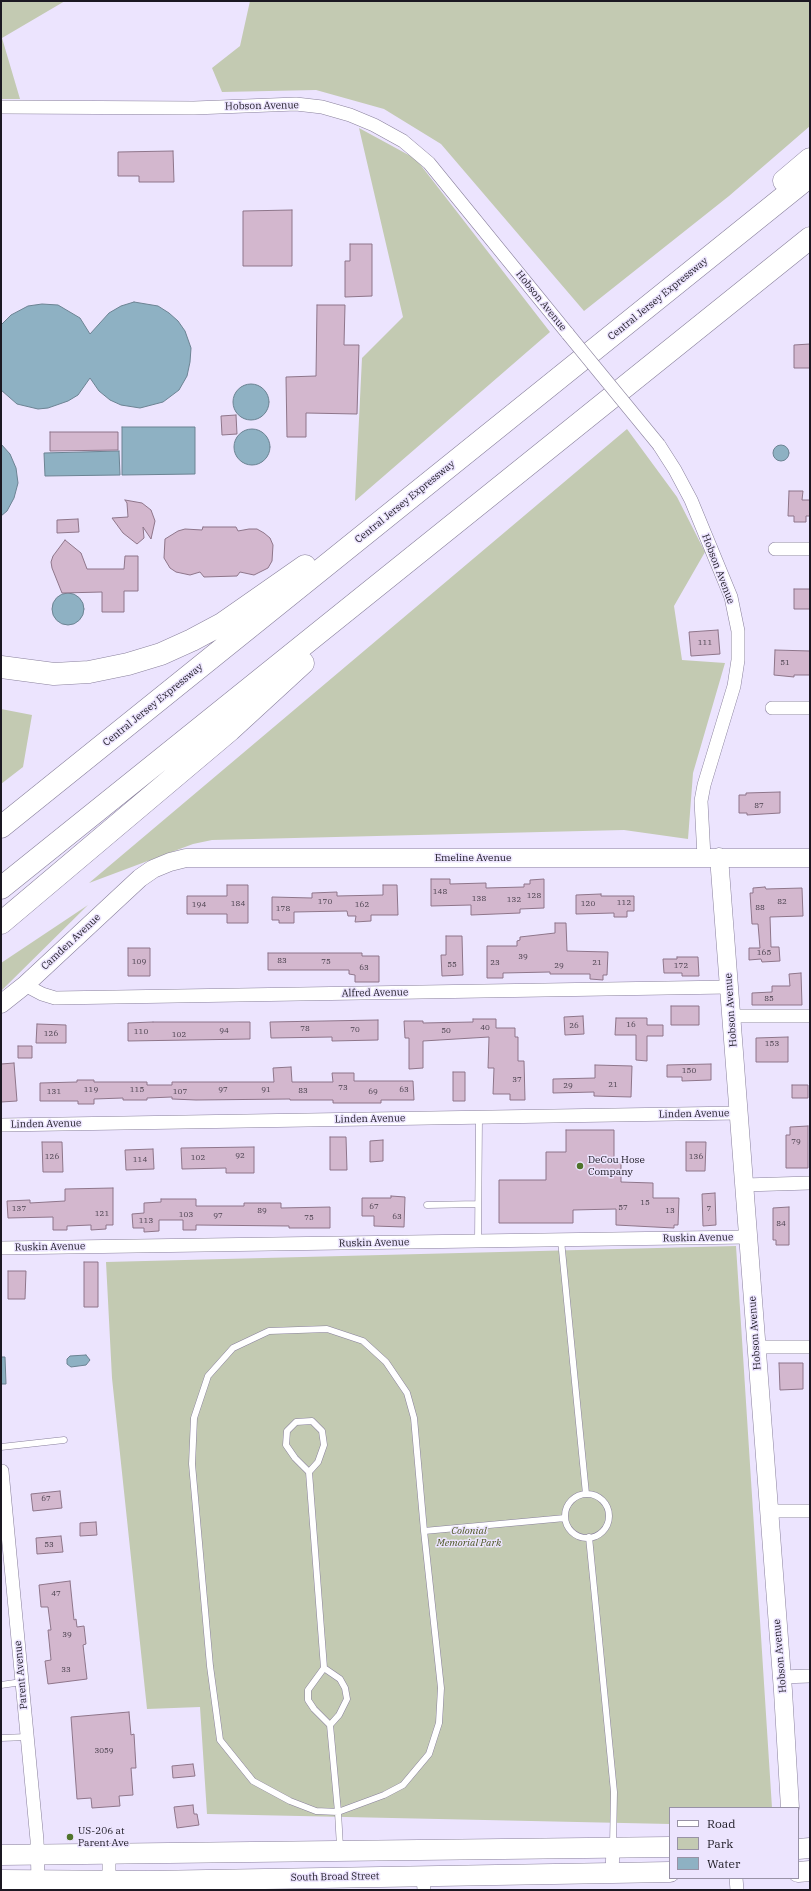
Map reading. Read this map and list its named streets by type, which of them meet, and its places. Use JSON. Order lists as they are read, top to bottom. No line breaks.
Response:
{"streets":{"highway":["Central Jersey Expressway"],"main road":["South Broad Street"],"street":["Hobson Avenue","Emeline Avenue","Camden Avenue","Alfred Avenue","Linden Avenue","Ruskin Avenue","Parent Avenue"]},"crossings":[["Hobson Avenue","Emeline Avenue"],["Hobson Avenue","Alfred Avenue"],["Hobson Avenue","Linden Avenue"],["Hobson Avenue","Ruskin Avenue"],["Emeline Avenue","Camden Avenue"],["Camden Avenue","Alfred Avenue"],["Parent Avenue","South Broad Street"]],"parks":["Colonial Memorial Park"],"places":["DeCou Hose Company","US-206 at Parent Ave"],"house_numbers":["111","51","87","148","128","138","132","170","82","112","184","120","194","162","88","178","165","39","83","109","75","23","21","55","29","172","63","85","16","26","40","78","70","94","50","110","126","102","153","150","37","21","29","73","119","115","97","91","63","83","131","107","69","79","92","126","136","102","114","15","67","57","137","7","89","13","121","103","97","63","75","113","84","67","53","47","39","33","3059"],"legend":["Road","Park","Water"]}
